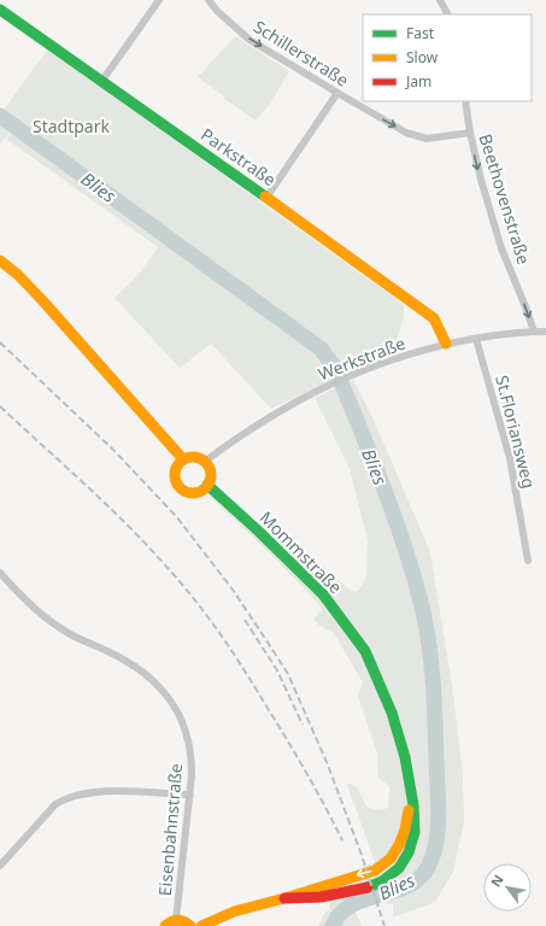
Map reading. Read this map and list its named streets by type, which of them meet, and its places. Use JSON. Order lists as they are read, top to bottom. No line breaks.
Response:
{"streets":{"main road":["Parkstraße","Mommstraße"],"street":["Schillerstraße","Beethovenstraße","Werkstraße","St.Floriansweg","Eisenbahnstraße"]},"crossings":[["Schillerstraße","Beethovenstraße"],["Parkstraße","Werkstraße"],["Beethovenstraße","Werkstraße"],["Werkstraße","St.Floriansweg"],["Werkstraße","Mommstraße"]],"one_way":["Schillerstraße","Beethovenstraße"],"water":["Blies"],"parks":["Stadtpark"],"legend":["Fast","Slow","Jam"],"north":"top left"}
